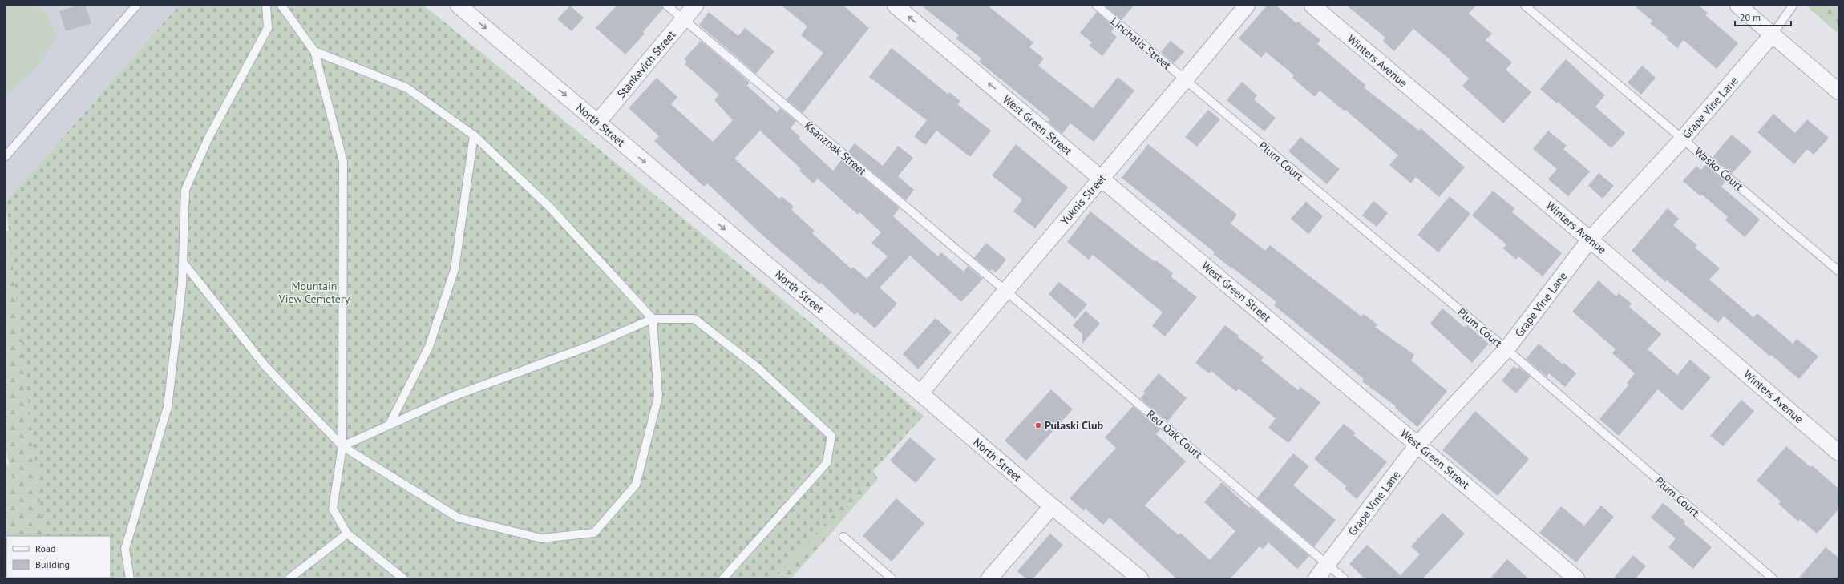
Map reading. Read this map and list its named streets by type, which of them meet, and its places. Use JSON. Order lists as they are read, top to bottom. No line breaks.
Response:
{"streets":{"street":["Winters Avenue","Stankevich Street","Grape Vine Lane","North Street","West Green Street","Yuknis Street"],"lane":["Linchalis Street","Ksanznak Street","Plum Court","Wasko Court","Red Oak Court"]},"crossings":[["Linchalis Street","Plum Court"],["Linchalis Street","Yuknis Street"],["Winters Avenue","Grape Vine Lane"],["Stankevich Street","North Street"],["Stankevich Street","Ksanznak Street"],["Grape Vine Lane","West Green Street"],["Grape Vine Lane","Plum Court"],["Grape Vine Lane","Wasko Court"],["Grape Vine Lane","Red Oak Court"],["North Street","Yuknis Street"],["West Green Street","Yuknis Street"],["Ksanznak Street","Yuknis Street"],["Ksanznak Street","Red Oak Court"],["Plum Court","Yuknis Street"],["Yuknis Street","Red Oak Court"]],"one_way":["North Street"],"parks":["Mountain View Cemetery"],"places":["Pulaski Club"],"legend":["Road","Building"],"scale_bar":"20 m"}
